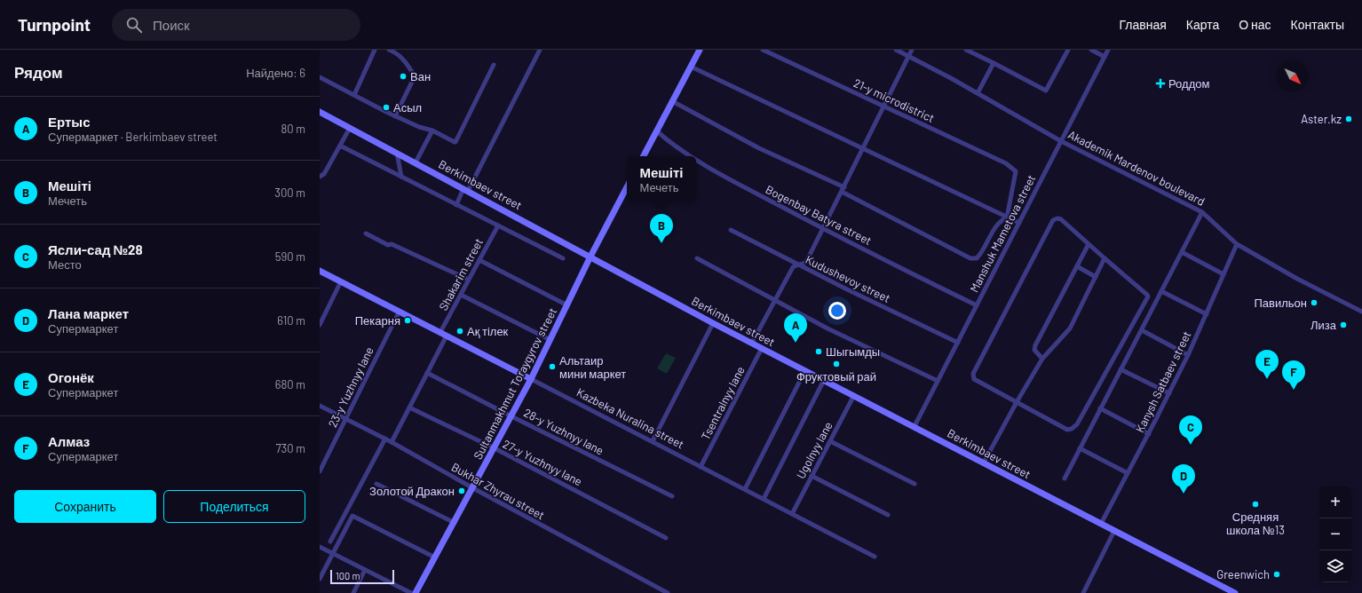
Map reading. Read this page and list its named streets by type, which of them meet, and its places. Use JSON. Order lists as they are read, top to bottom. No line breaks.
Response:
{"streets":{"street":["21-y microdistrict","Akademik Mardenov boulevard","Berkimbaev street","Bogenbay Batyra street","Manshuk Mametova street","Shakarim street","Kudushevoy street","Kanysh Satbaev street","Sultanmakhmut Toraygyrov street","23-y Yuzhnyy lane","Tsentralnyy lane","Kazbeka Nuralina street","28-y Yuzhnyy lane","Ugolnyy lane","27-y Yuzhnyy lane","Bukhar Zhyrau street"]},"crossings":[["Akademik Mardenov boulevard","Manshuk Mametova street"],["Akademik Mardenov boulevard","Kanysh Satbaev street"],["Berkimbaev street","Manshuk Mametova street"],["Berkimbaev street","Kanysh Satbaev street"],["Berkimbaev street","Sultanmakhmut Toraygyrov street"],["Berkimbaev street","Tsentralnyy lane"],["Berkimbaev street","Ugolnyy lane"],["Bogenbay Batyra street","Manshuk Mametova street"],["Manshuk Mametova street","Kudushevoy street"],["Shakarim street","Kazbeka Nuralina street"],["Sultanmakhmut Toraygyrov street","Kazbeka Nuralina street"],["Sultanmakhmut Toraygyrov street","28-y Yuzhnyy lane"],["Sultanmakhmut Toraygyrov street","27-y Yuzhnyy lane"],["Sultanmakhmut Toraygyrov street","Bukhar Zhyrau street"],["23-y Yuzhnyy lane","Kazbeka Nuralina street"],["23-y Yuzhnyy lane","Bukhar Zhyrau street"],["Tsentralnyy lane","Kazbeka Nuralina street"],["Kazbeka Nuralina street","Ugolnyy lane"]],"places":{"other":["Ван","Асыл","Aster.kz","Павильон","Пекарня","Лиза","Ақ тілек","Шыгымды","Фруктовый рай","Альтаир мини маркет","Золотой Дракон","Средняя школа №13","Greenwich"],"health":["Роддом"]},"scale_bar":"100 m","north":"bottom right","page":{"header":"Turnpoint","search":"Поиск","nav":["Главная","Карта","О нас","Контакты"],"heading":["Рядом","Найдено: 6"],"list":[{"mark":"A","name":"Ертыс","note":"Супермаркет · Berkimbaev street","value":"80 m"},{"mark":"B","name":"Мешіті","note":"Мечеть","value":"300 m"},{"mark":"C","name":"Ясли-сад №28","note":"Место","value":"590 m"},{"mark":"D","name":"Лана маркет","note":"Супермаркет","value":"610 m"},{"mark":"E","name":"Огонёк","note":"Супермаркет","value":"680 m"},{"mark":"F","name":"Алмаз","note":"Супермаркет","value":"730 m"}],"popup":["Мешіті","Мечеть"],"pins":["B","A","E","F","C","D"],"buttons":["Сохранить","Поделиться"],"map_buttons":["+","−"],"scale":"100 m"}}
